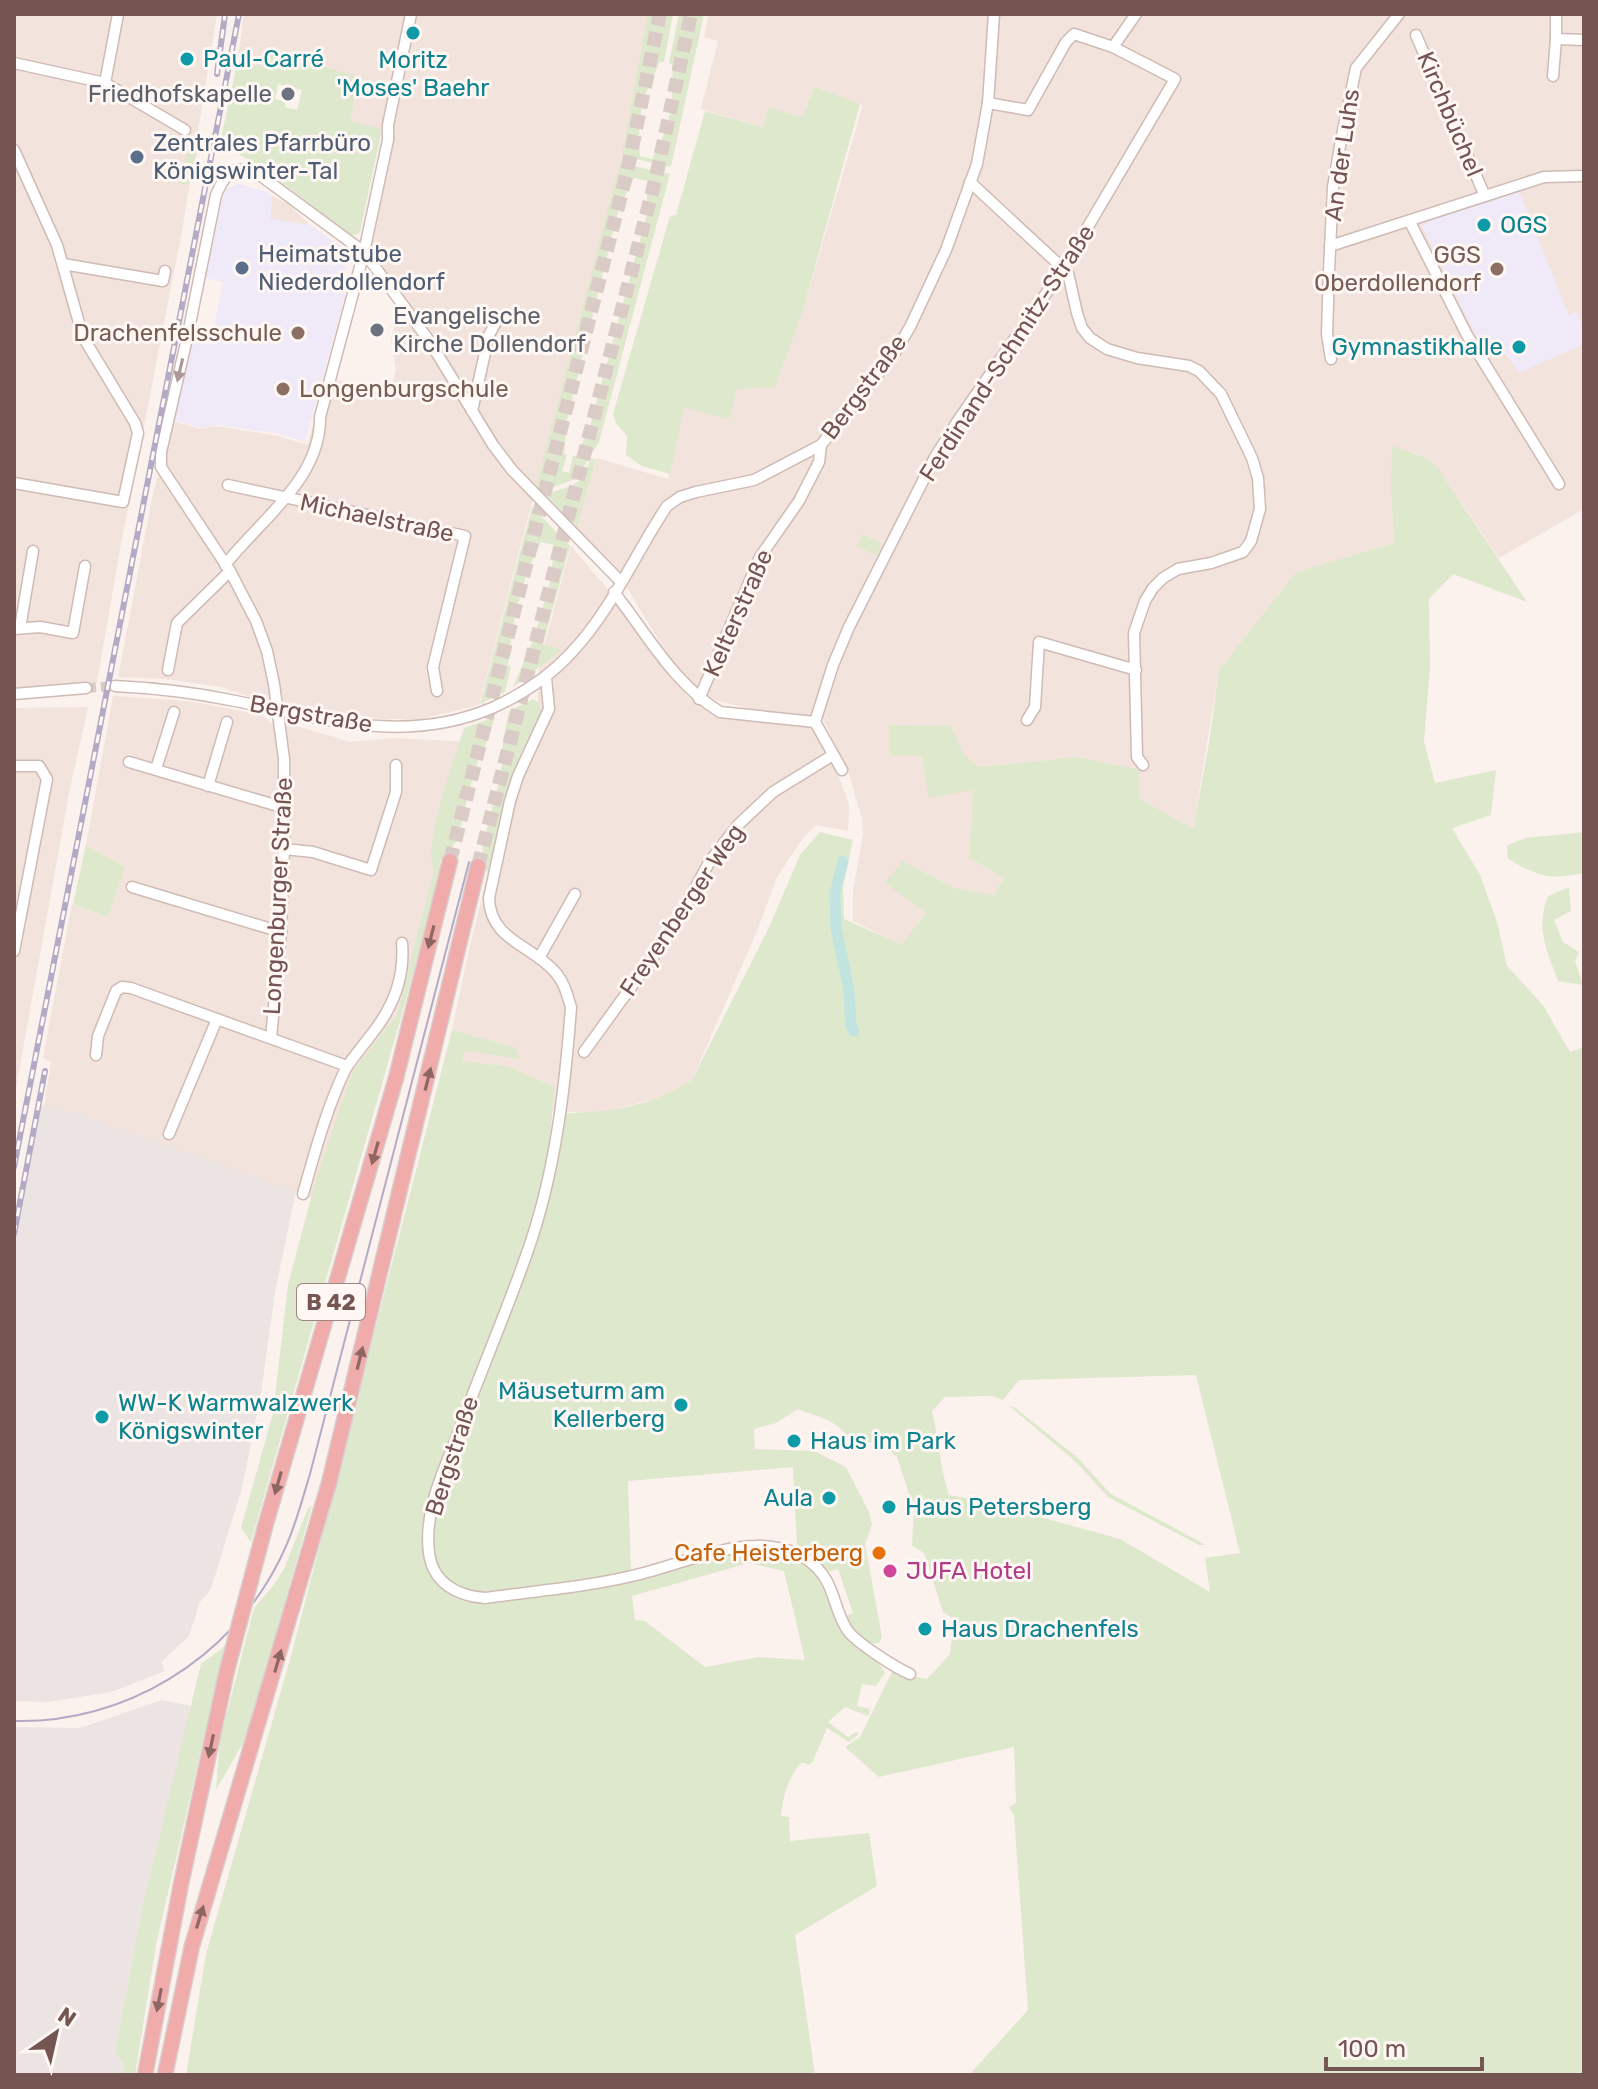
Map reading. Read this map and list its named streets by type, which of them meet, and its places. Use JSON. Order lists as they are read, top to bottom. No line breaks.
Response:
{"streets":{"highway":["B 42"],"street":["Kirchbüchel","An der Luhs","Ferdinand-Schmitz-Straße","Bergstraße","Michaelstraße","Kelterstraße","Longenburger Straße","Freyenberger Weg"]},"crossings":[["Bergstraße","Kelterstraße"],["Bergstraße","Longenburger Straße"]],"places":["Moritz 'Moses' Baehr","Paul-Carré","Friedhofskapelle","Zentrales Pfarrbüro Königswinter-Tal","OGS","Heimatstube Niederdollendorf","GGS Oberdollendorf","Evangelische Kirche Dollendorf","Drachenfelsschule","Gymnastikhalle","Longenburgschule","Mäuseturm am Kellerberg","WW-K Warmwalzwerk Königswinter","Haus im Park","Aula","Haus Petersberg","Cafe Heisterberg","JUFA Hotel","Haus Drachenfels"],"scale_bar":"100 m","north":"top right"}
